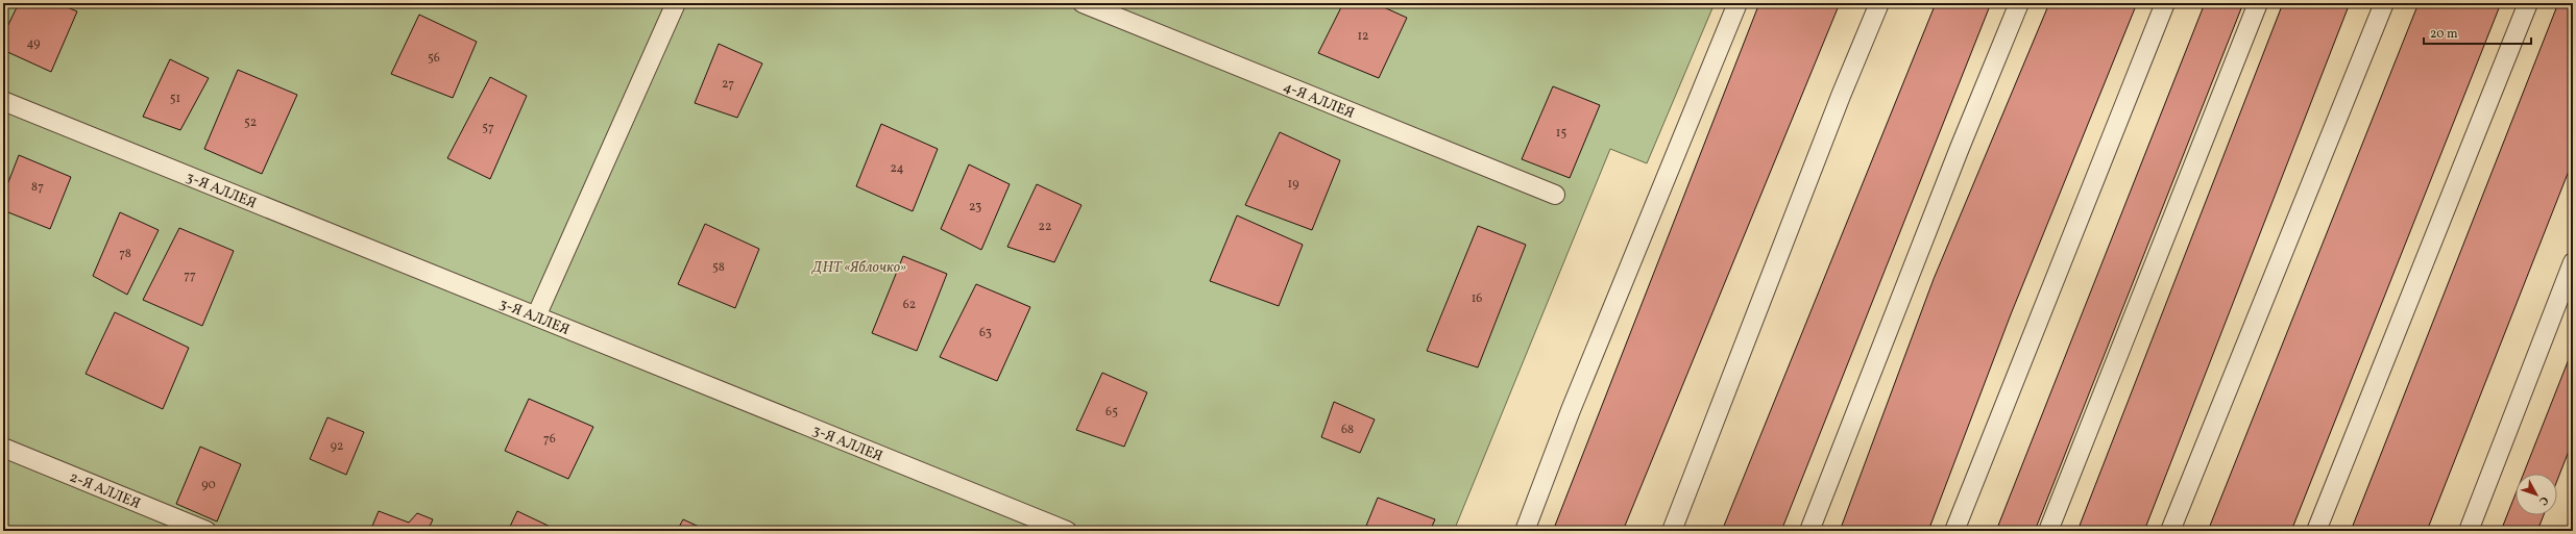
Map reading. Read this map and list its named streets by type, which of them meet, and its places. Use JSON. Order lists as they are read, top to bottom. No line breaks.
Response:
{"streets":{"lane":["4-Я АЛЛЕЯ","3-Я АЛЛЕЯ","2-Я АЛЛЕЯ"]},"parks":["ДНТ «Яблочко»"],"house_numbers":["12","49","56","27","51","52","57","15","24","19","87","23","22","78","58","77","16","62","63","65","68","76","92","90"],"scale_bar":"20 m","north":"bottom right"}
